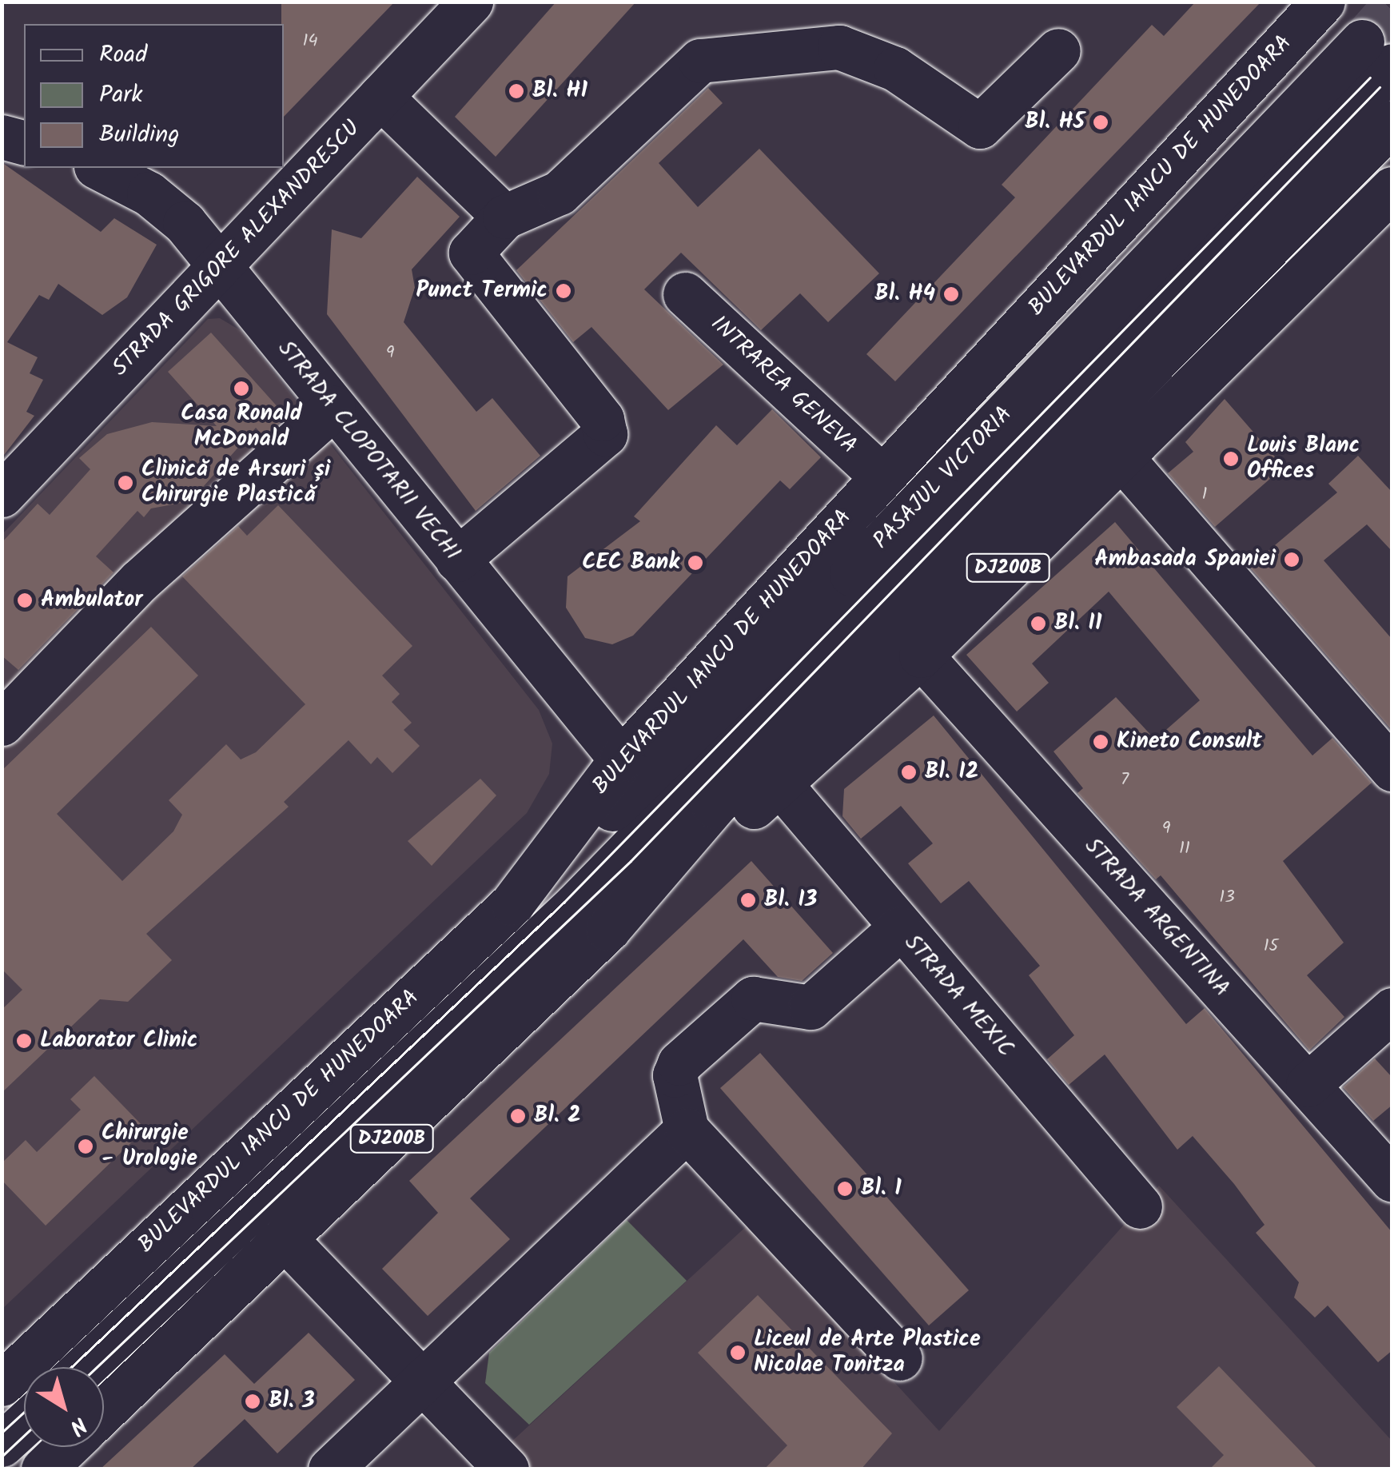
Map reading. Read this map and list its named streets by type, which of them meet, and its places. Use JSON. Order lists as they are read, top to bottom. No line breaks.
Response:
{"streets":{"main road":["BULEVARDUL IANCU DE HUNEDOARA","STRADA GRIGORE ALEXANDRESCU","INTRAREA GENEVA","STRADA CLOPOTARII VECHI","PASAJUL VICTORIA","DJ200B","STRADA ARGENTINA","STRADA MEXIC"]},"crossings":[["BULEVARDUL IANCU DE HUNEDOARA","INTRAREA GENEVA"],["BULEVARDUL IANCU DE HUNEDOARA","STRADA CLOPOTARII VECHI"],["BULEVARDUL IANCU DE HUNEDOARA","PASAJUL VICTORIA"],["BULEVARDUL IANCU DE HUNEDOARA","STRADA ARGENTINA"],["BULEVARDUL IANCU DE HUNEDOARA","STRADA MEXIC"],["STRADA GRIGORE ALEXANDRESCU","STRADA CLOPOTARII VECHI"]],"places":["Bl. H1","Bl. H5","Punct Termic","Bl. H4","Casa Ronald McDonald","Louis Blanc Offices","Clinică de Arsuri și Chirurgie Plastică","Ambasada Spaniei","CEC Bank","Ambulator","Bl. I1","Kineto Consult","Bl. I2","Bl. I3","Laborator Clinic","Bl. 2","Chirurgie - Urologie","Bl. 1","Liceul de Arte Plastice Nicolae Tonitza","Bl. 3"],"house_numbers":["14","9","1","7","9","11","13","15"],"legend":["Road","Park","Building"],"north":"bottom right"}
